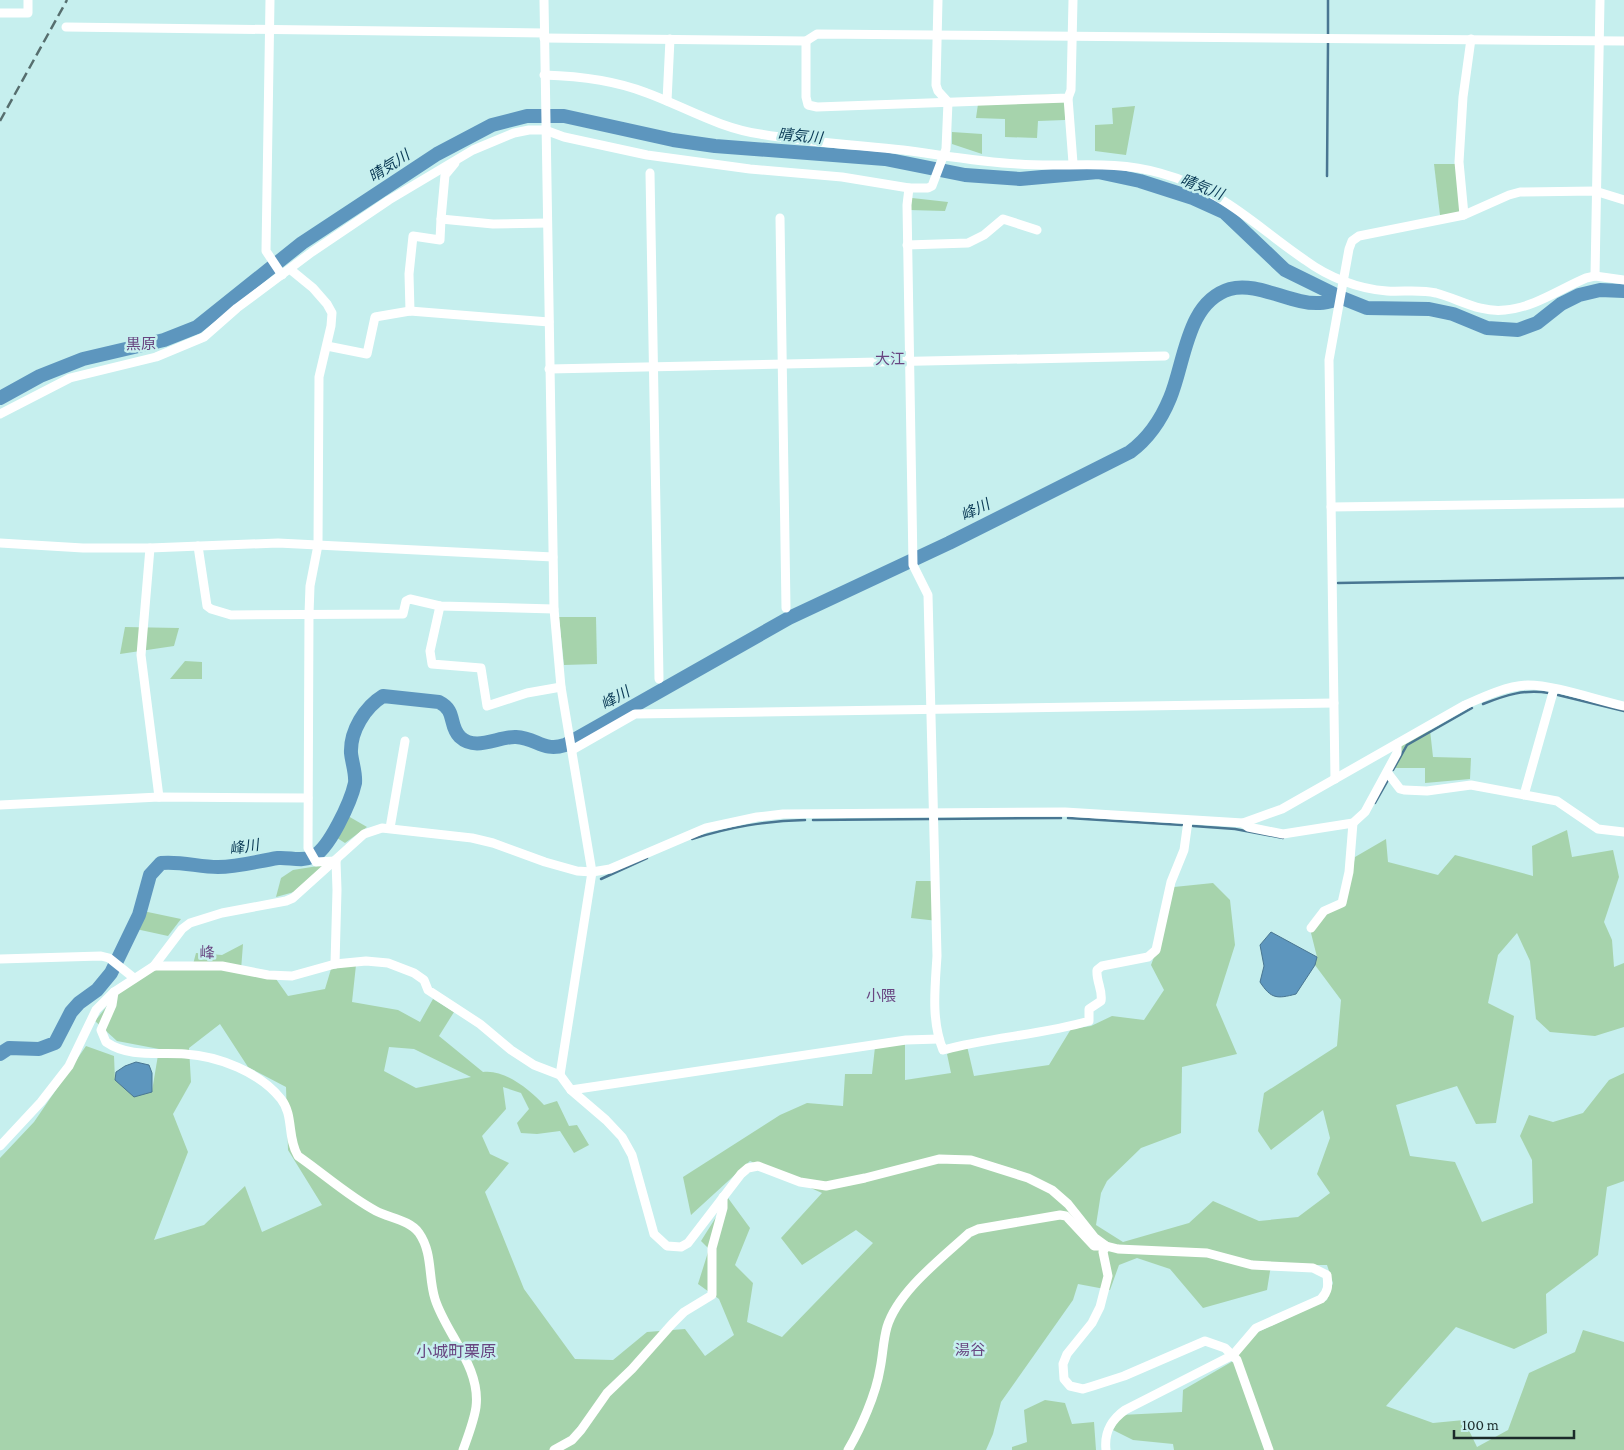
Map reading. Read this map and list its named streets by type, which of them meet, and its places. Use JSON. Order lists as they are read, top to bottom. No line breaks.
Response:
{"districts":["黒原","大江","峰","小隈","湯谷","小城町栗原"],"water":["晴気川","峰川"],"scale_bar":"100 m"}
